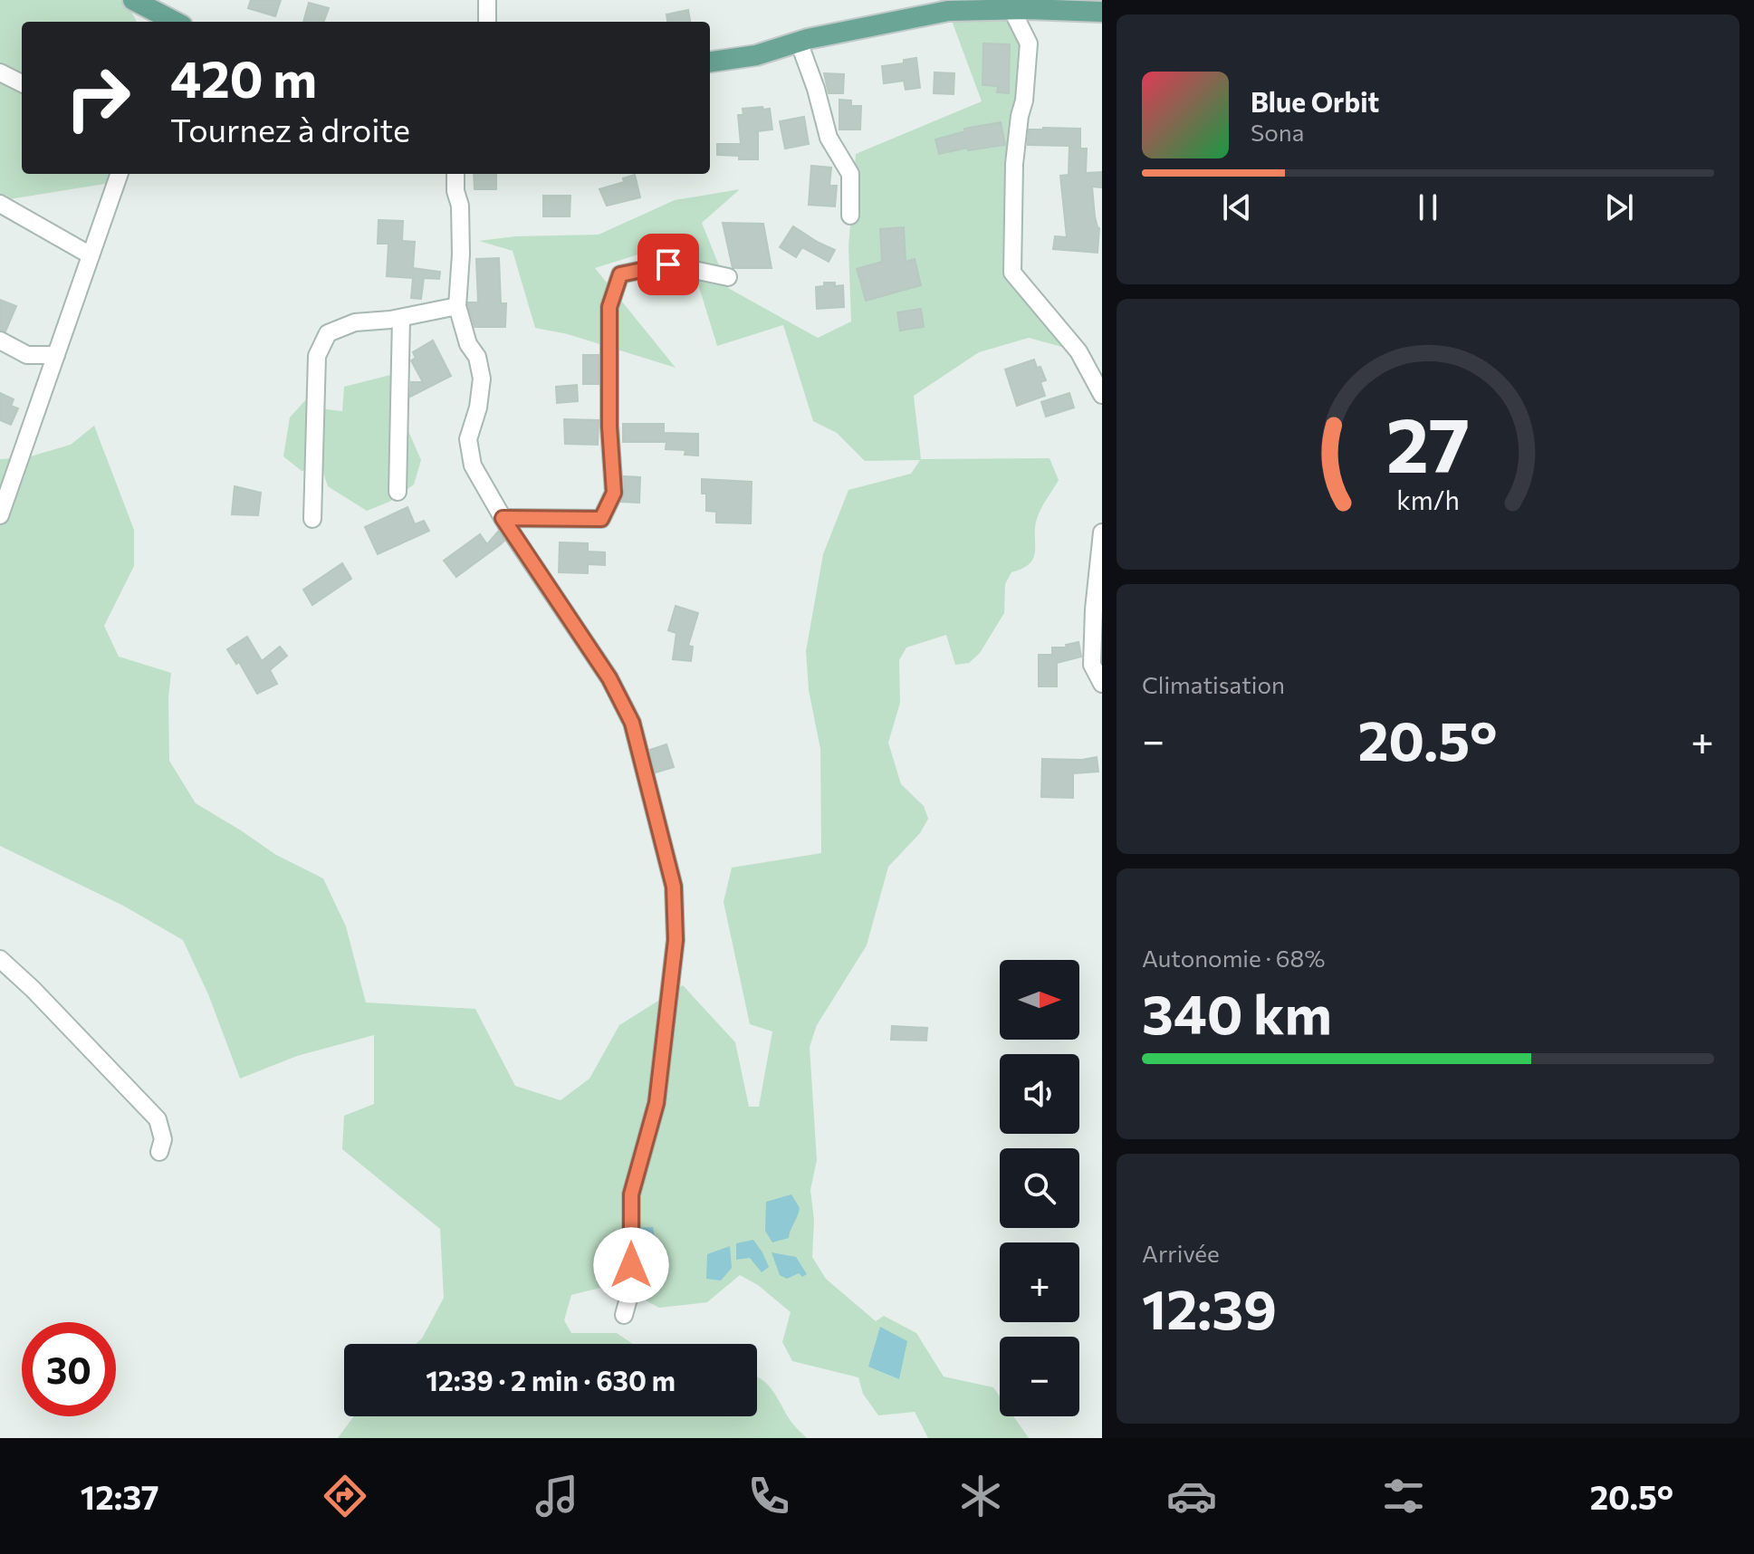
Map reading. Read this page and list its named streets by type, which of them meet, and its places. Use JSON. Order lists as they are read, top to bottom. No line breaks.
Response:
{"north":"right","page":{"turn":["420 m","Tournez à droite"],"song":["Blue Orbit","Sona"],"tile":["Climatisation",["Autonomie · 68%","340 km"],["Arrivée","12:39"]],"heat":["−","20.5°","+"],"map_buttons":["+","−"],"limit":"30","trip":"12:39 · 2 min · 630 m","tabs":["12:37","20.5°"],"gauge":["27","km/h"]}}
